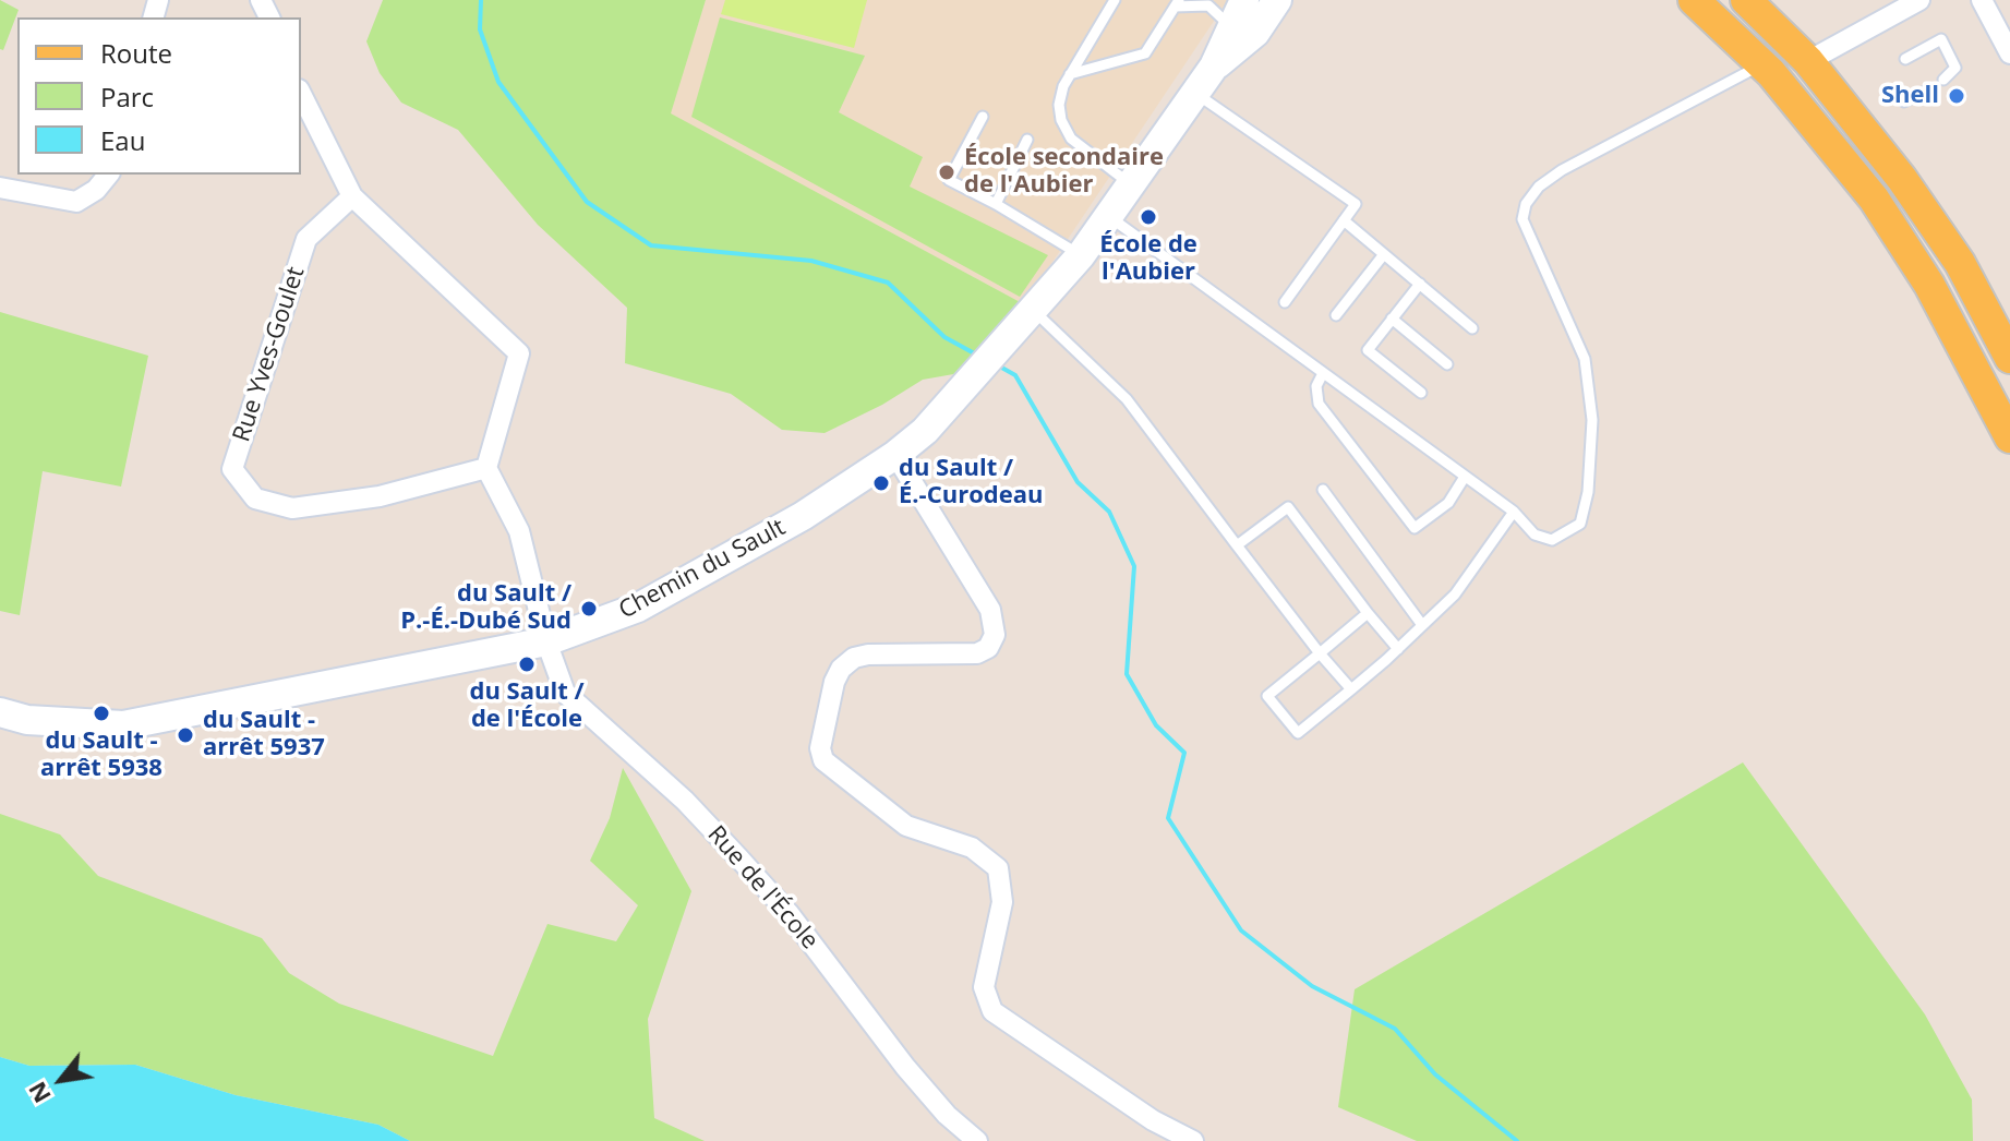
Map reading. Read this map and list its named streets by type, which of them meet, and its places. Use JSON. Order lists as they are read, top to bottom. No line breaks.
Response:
{"streets":{"street":["Rue Yves-Goulet","Chemin du Sault","Rue de l'École"]},"crossings":[["Rue Yves-Goulet","Rue de l'École"],["Chemin du Sault","Rue de l'École"]],"places":["Shell","École secondaire de l'Aubier","École de l'Aubier","du Sault / É.-Curodeau","du Sault / P.-É.-Dubé Sud","du Sault / de l'École","du Sault - arrêt 5938","du Sault - arrêt 5937"],"legend":["Route","Parc","Eau"],"north":"bottom left"}
